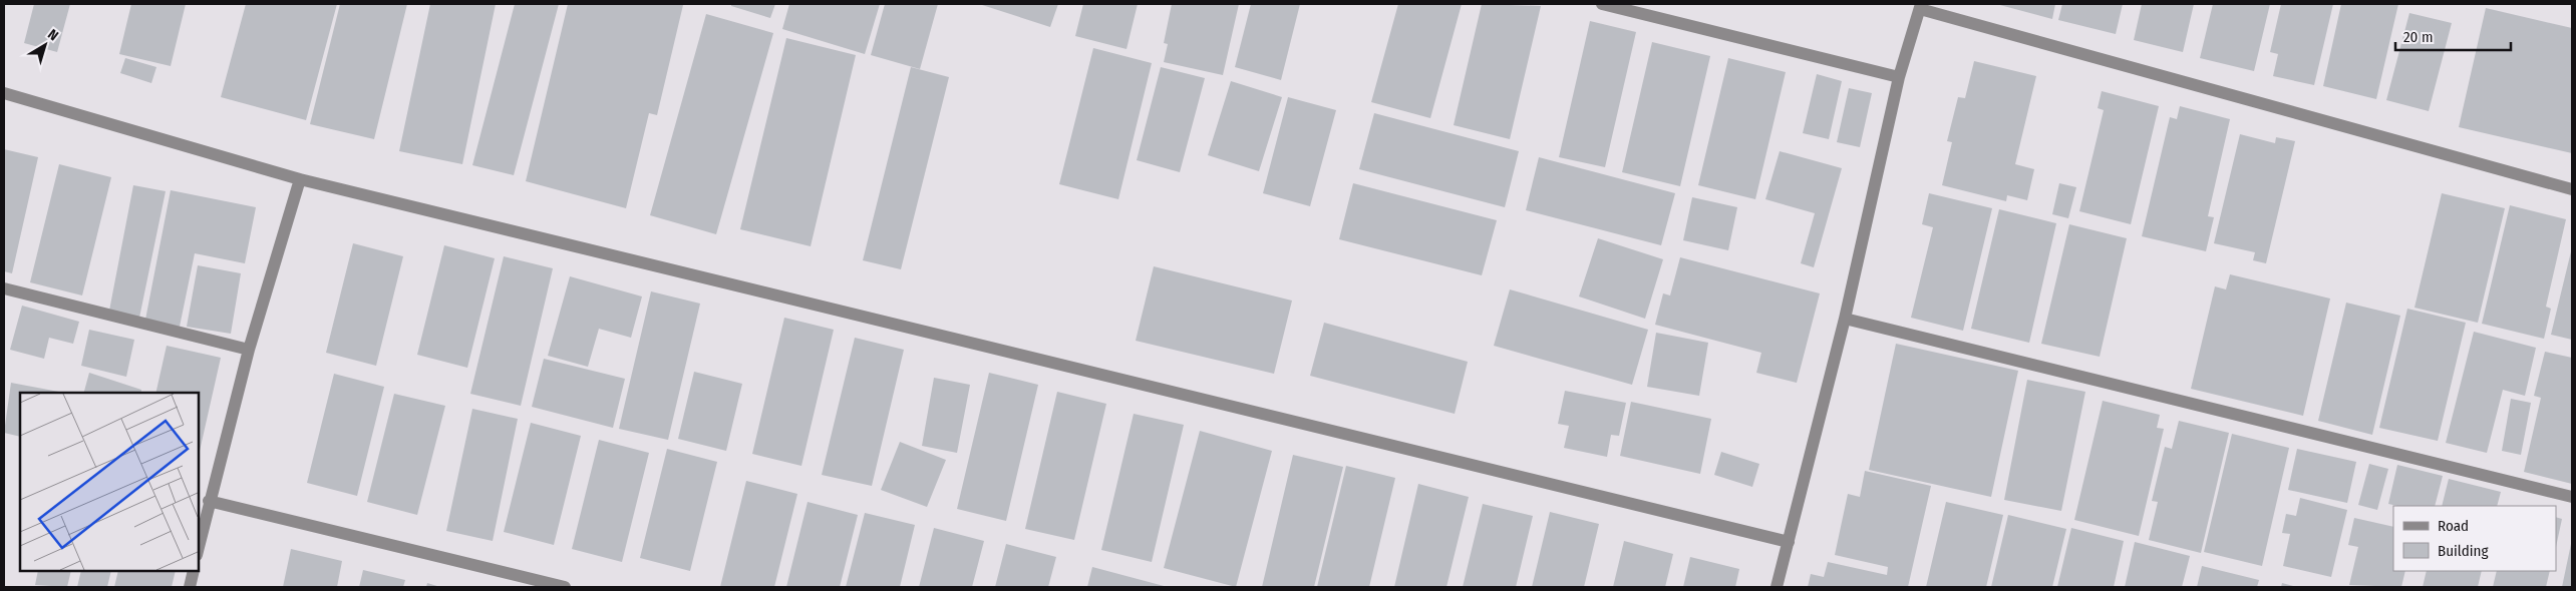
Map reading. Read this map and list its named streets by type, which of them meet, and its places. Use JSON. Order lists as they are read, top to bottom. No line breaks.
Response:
{"legend":["Road","Building"],"scale_bar":"20 m","north":"top right"}
